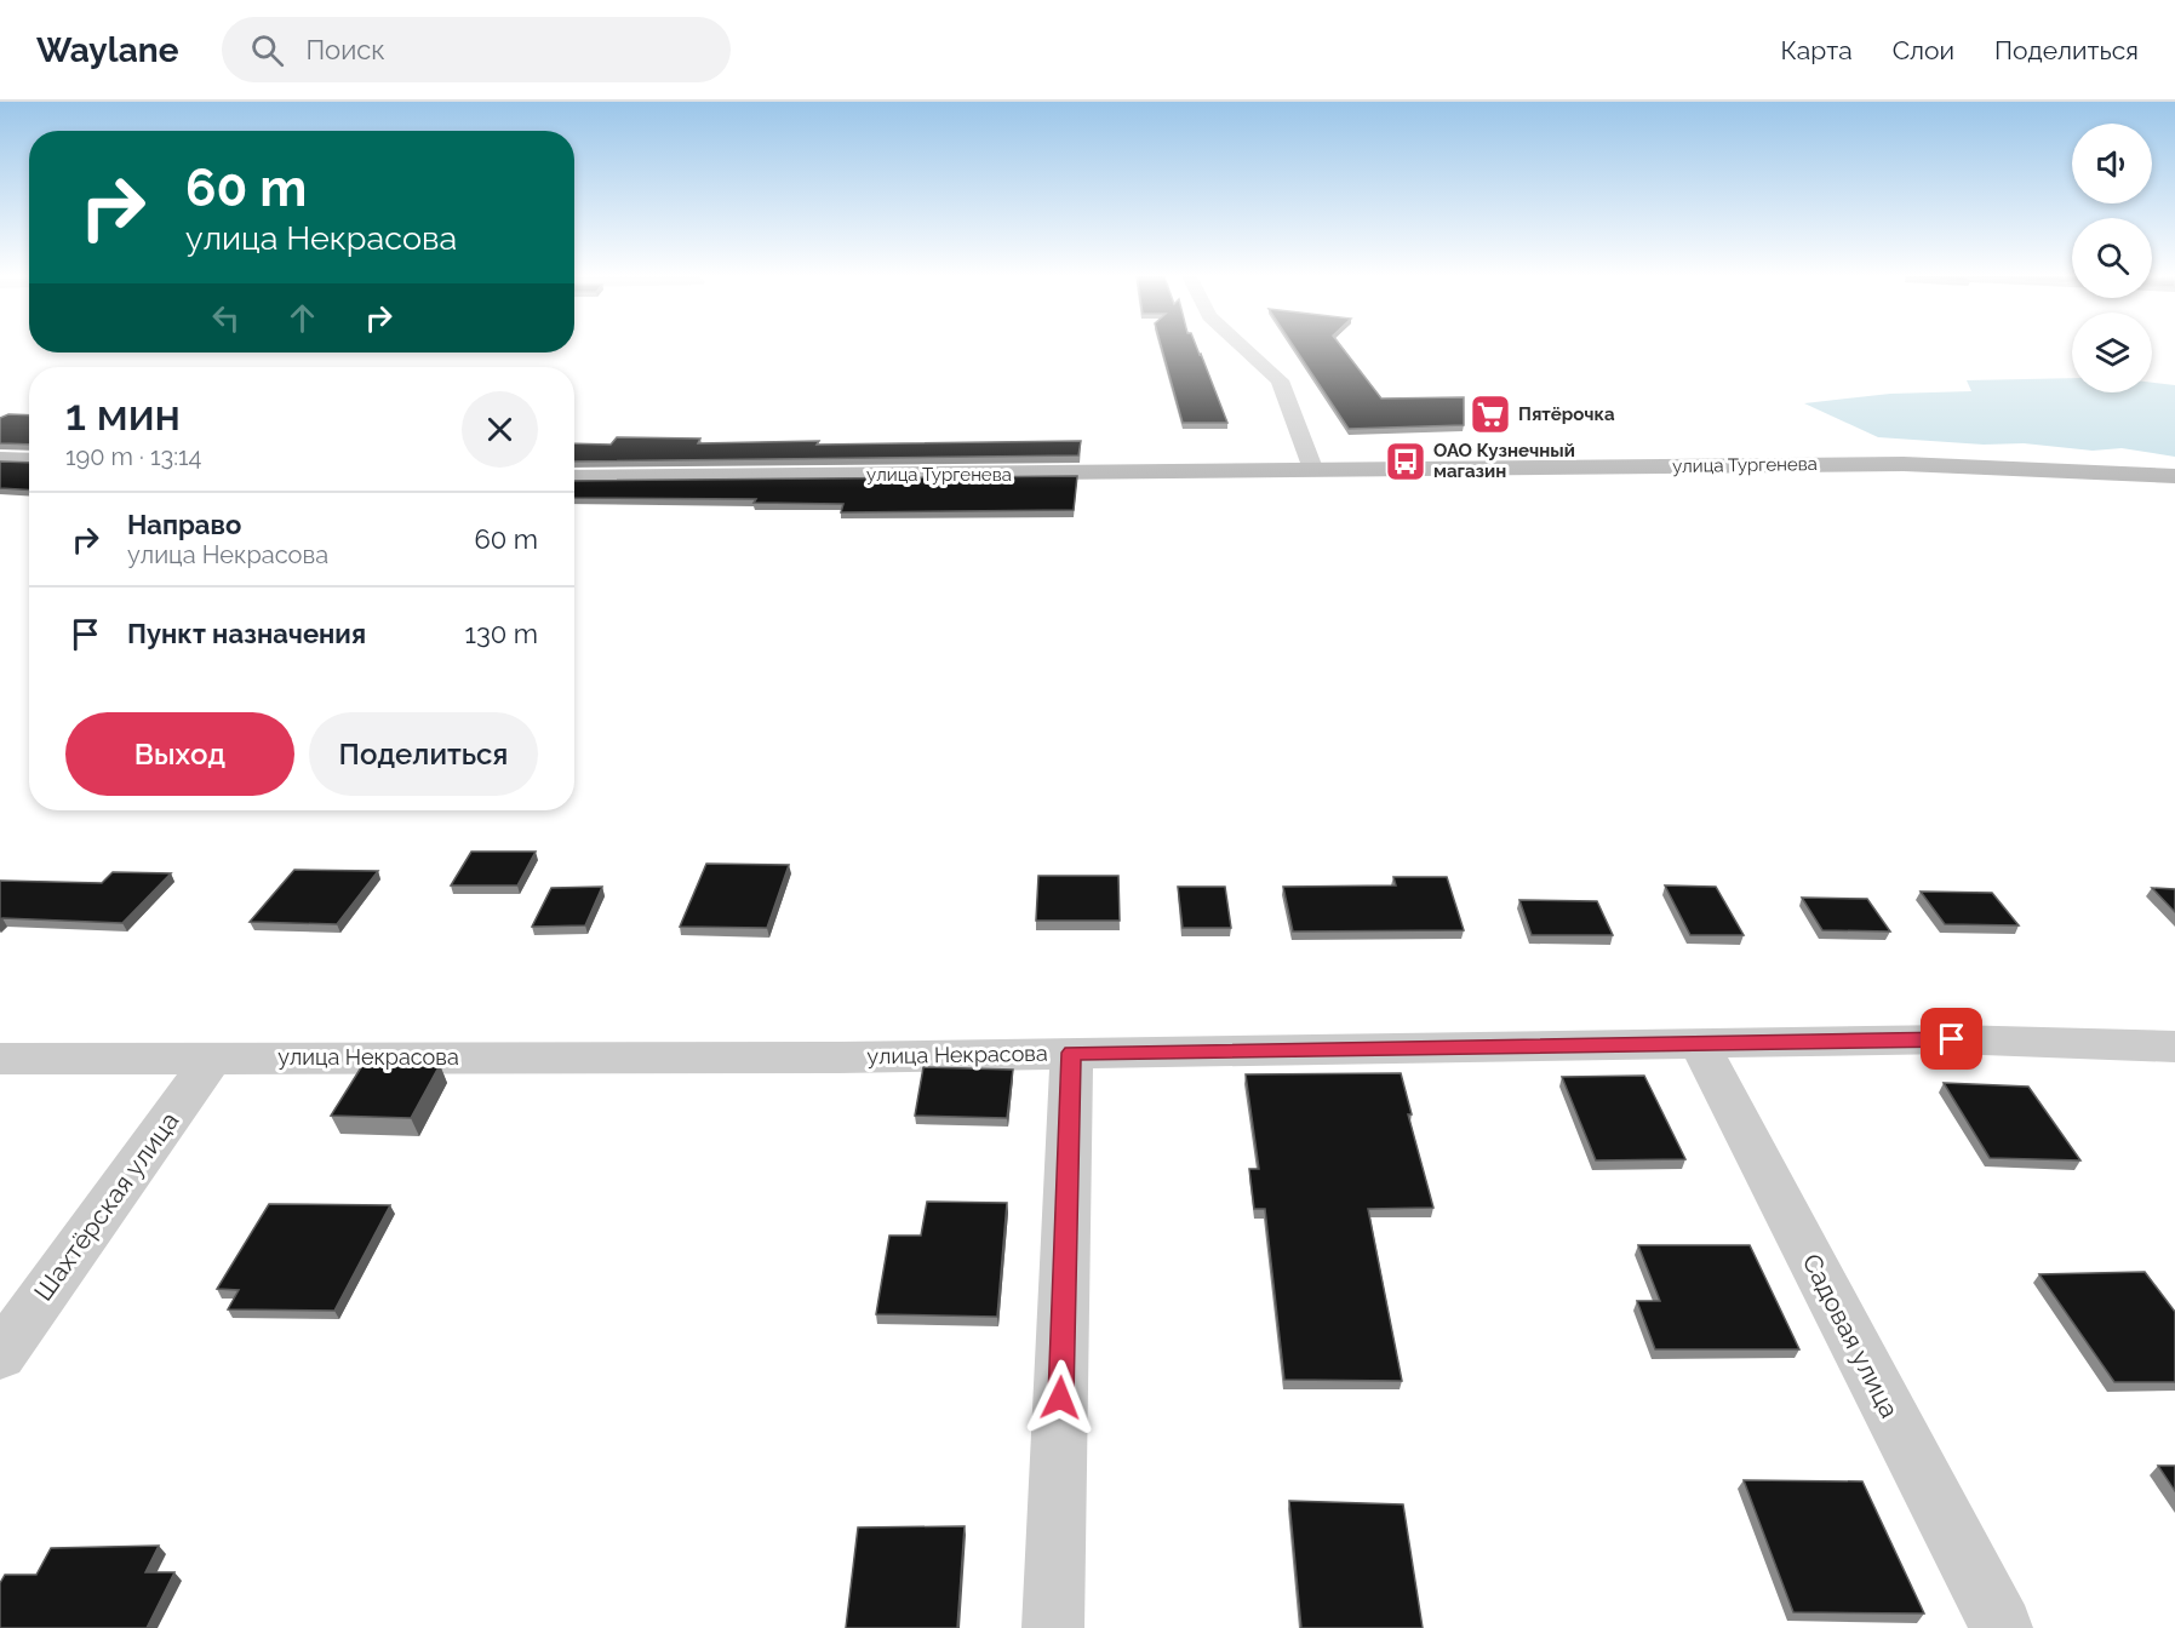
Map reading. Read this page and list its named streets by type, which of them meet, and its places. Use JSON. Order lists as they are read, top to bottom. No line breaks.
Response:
{"streets":{"street":["улица Тургенева","улица Некрасова","Шахтёрская улица","Садовая улица"]},"crossings":[["улица Некрасова","Шахтёрская улица"],["улица Некрасова","Садовая улица"]],"places":{"supermarket":["Пятёрочка"],"bus stop":["ОАО Кузнечный магазин"]},"page":{"header":"Waylane","search":"Поиск","nav":["Карта","Слои","Поделиться"],"turn":["60 m","улица Некрасова"],"heading":["1 мин","190 m · 13:14"],"list":[{"name":"Направо","note":"улица Некрасова","value":"60 m"},{"name":"Пункт назначения","value":"130 m"}],"buttons":["Выход","Поделиться"]}}
